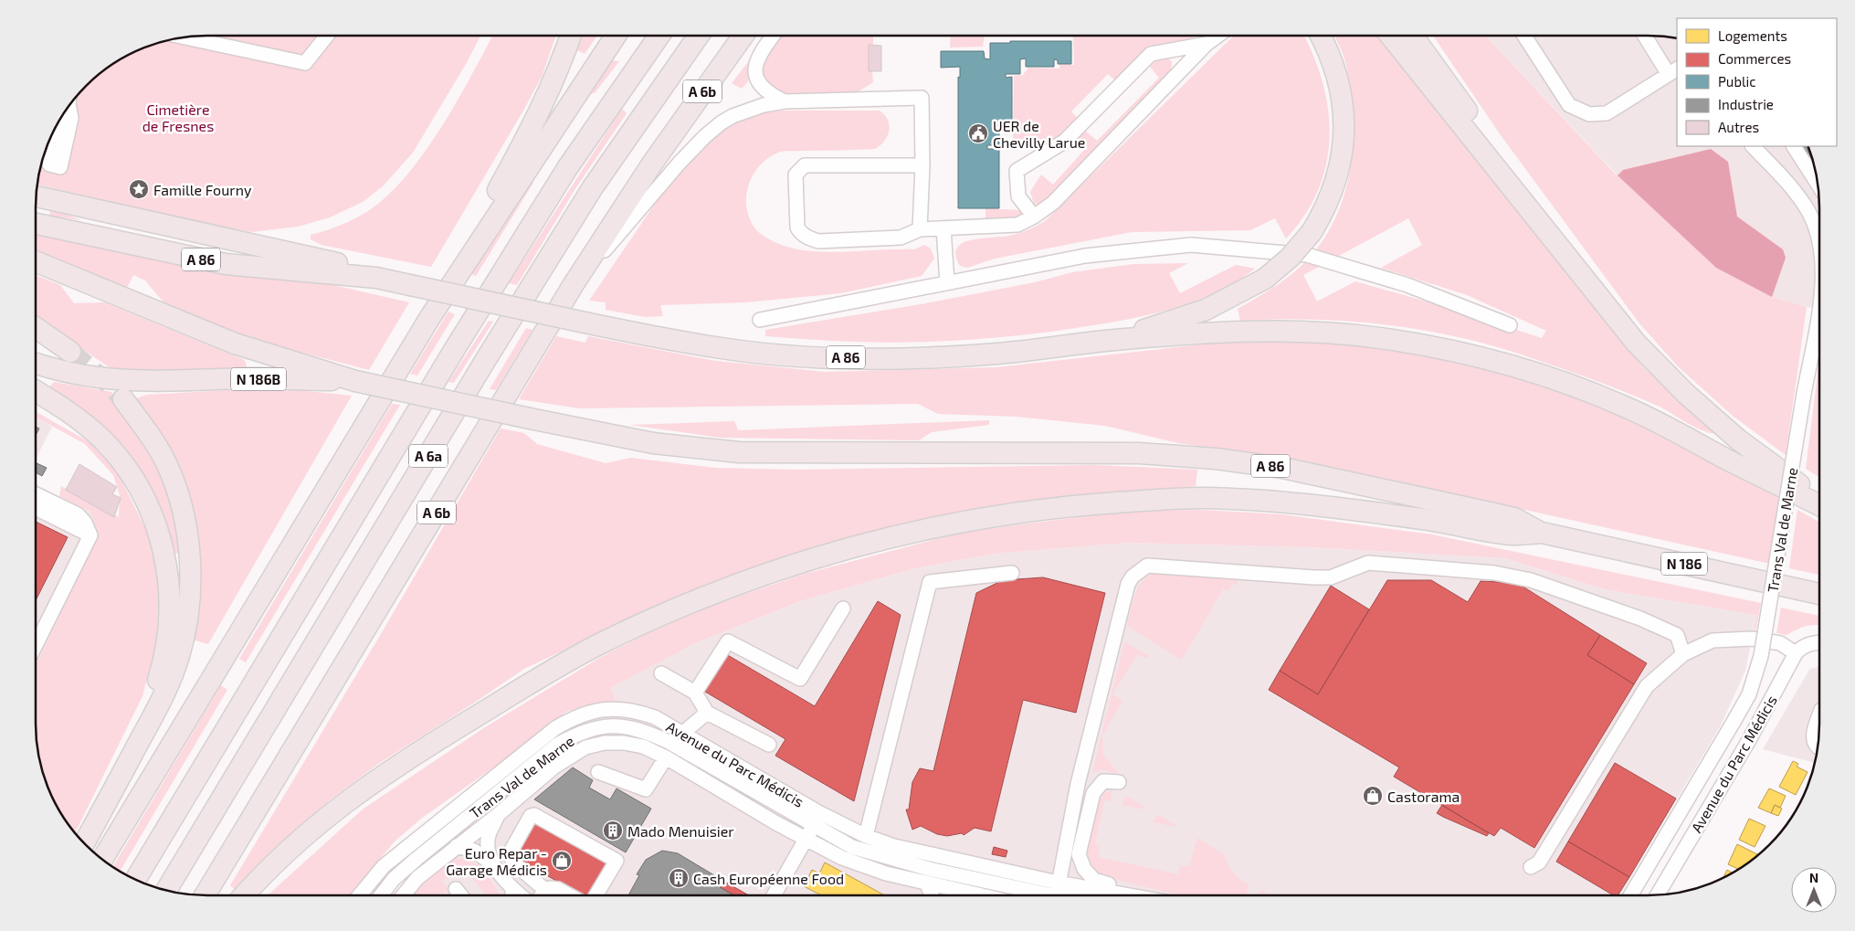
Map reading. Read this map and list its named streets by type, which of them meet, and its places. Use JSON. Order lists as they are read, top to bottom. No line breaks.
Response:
{"streets":{"highway":["A 6b","A 86","N 186B","A 6a","N 186"],"street":["Trans Val de Marne","Avenue du Parc Médicis"]},"crossings":[["A 86","N 186B"],["A 86","N 186"],["Trans Val de Marne","Avenue du Parc Médicis"]],"parks":["Cimetière de Fresnes"],"places":{"public building":["UER de Chevilly Larue"],"place":["Famille Fourny"],"shop":["Castorama","Euro Repar - Garage Médicis"],"building":["Mado Menuisier","Cash Européenne Food"]},"legend":["Logements","Commerces","Public","Industrie","Autres"],"north":"top"}
